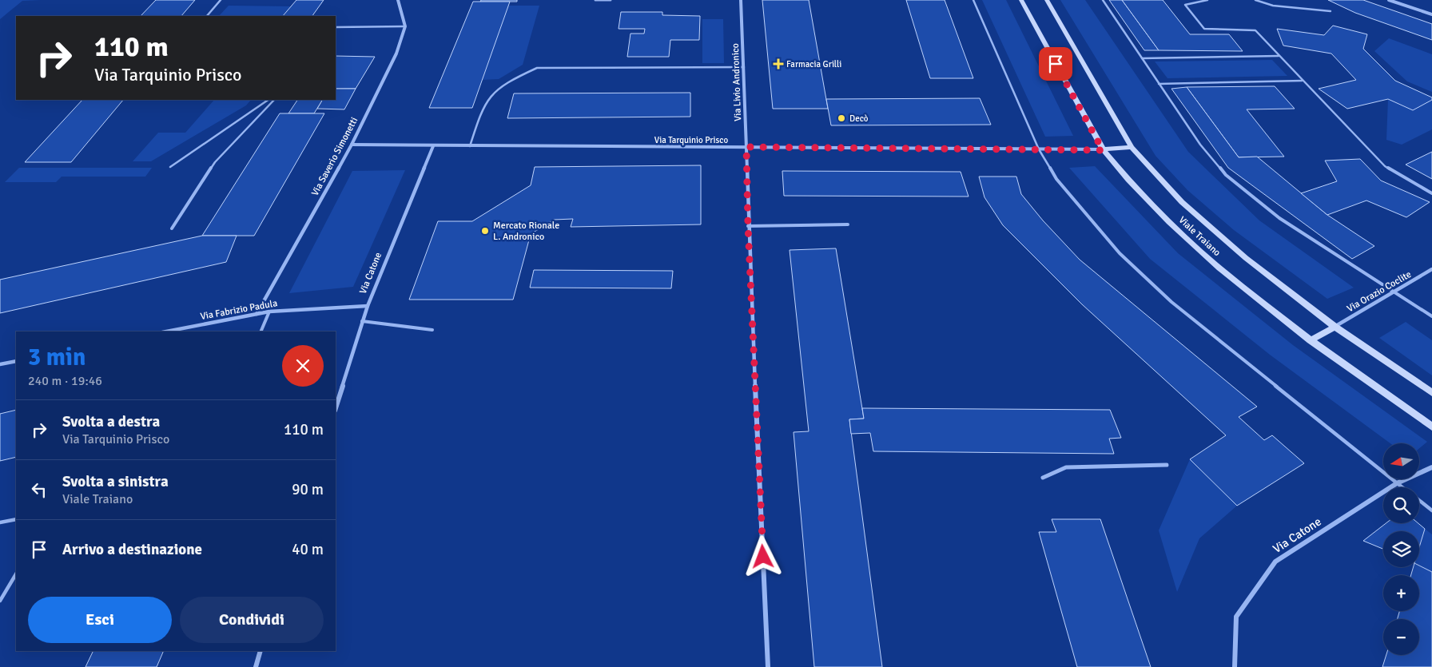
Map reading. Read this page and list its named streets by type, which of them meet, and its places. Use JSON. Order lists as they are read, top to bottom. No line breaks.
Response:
{"streets":{"main road":["Viale Traiano"],"street":["Via Livio Andronico","Via Tarquinio Prisco","Via Saverio Simonetti","Via Catone","Via Orazio Coclite","Via Fabrizio Padula"]},"crossings":[["Via Livio Andronico","Via Tarquinio Prisco"],["Via Tarquinio Prisco","Via Saverio Simonetti"],["Via Tarquinio Prisco","Viale Traiano"],["Via Tarquinio Prisco","Via Catone"],["Via Saverio Simonetti","Via Fabrizio Padula"],["Viale Traiano","Via Orazio Coclite"],["Via Catone","Via Fabrizio Padula"]],"places":{"health":["Farmacia Grilli"],"other":["Decò","Mercato Rionale L. Andronico"]},"north":"left","page":{"turn":["110 m","Via Tarquinio Prisco"],"heading":["3 min","240 m · 19:46"],"list":[{"name":"Svolta a destra","note":"Via Tarquinio Prisco","value":"110 m"},{"name":"Svolta a sinistra","note":"Viale Traiano","value":"90 m"},{"name":"Arrivo a destinazione","value":"40 m"}],"map_buttons":["+","−"],"buttons":["Esci","Condividi"]}}
